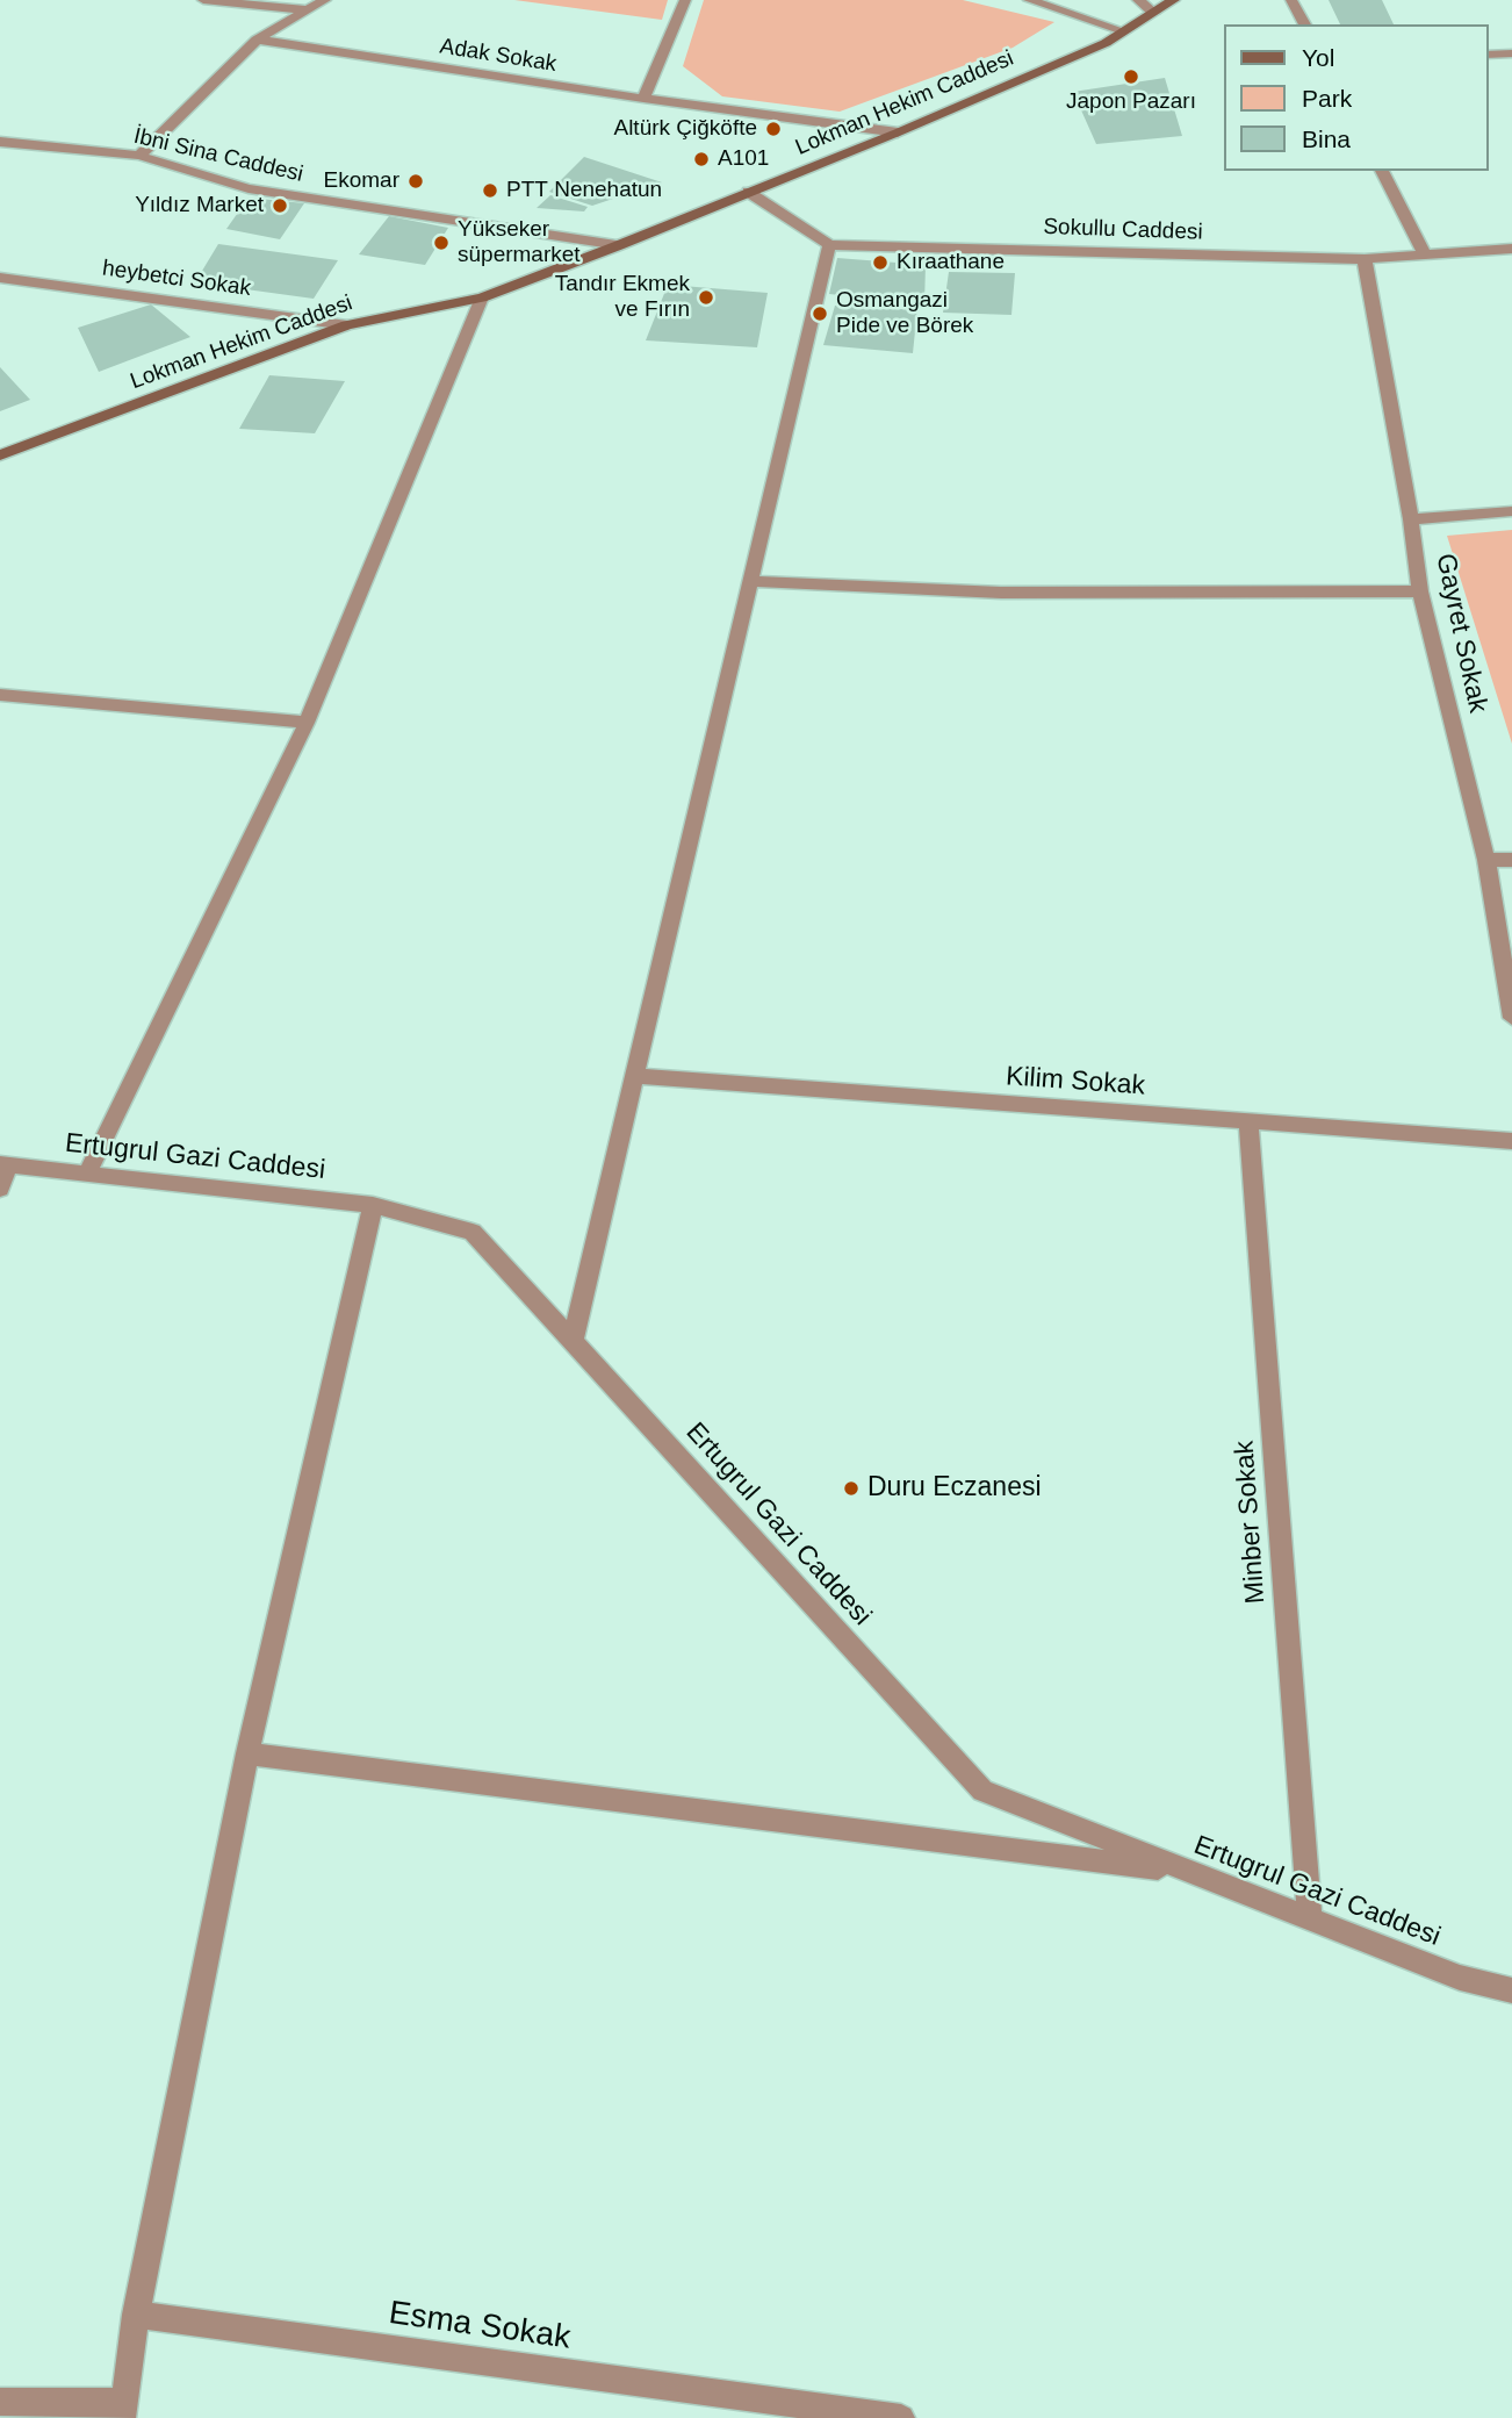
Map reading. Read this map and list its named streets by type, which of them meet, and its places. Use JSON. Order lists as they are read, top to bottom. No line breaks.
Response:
{"streets":{"street":["Adak Sokak","Lokman Hekim Caddesi","İbni Sina Caddesi","Sokullu Caddesi","heybetci Sokak","Gayret Sokak","Kilim Sokak","Ertugrul Gazi Caddesi","Minber Sokak","Esma Sokak"]},"crossings":[["Adak Sokak","Lokman Hekim Caddesi"],["Lokman Hekim Caddesi","İbni Sina Caddesi"],["Lokman Hekim Caddesi","heybetci Sokak"],["Sokullu Caddesi","Gayret Sokak"],["Kilim Sokak","Minber Sokak"],["Ertugrul Gazi Caddesi","Minber Sokak"]],"places":["Japon Pazarı","Altürk Çiğköfte","A101","Ekomar","PTT Nenehatun","Yıldız Market","Yükseker süpermarket","Kıraathane","Tandır Ekmek ve Fırın","Osmangazi Pide ve Börek","Duru Eczanesi"],"legend":["Yol","Park","Bina"]}
